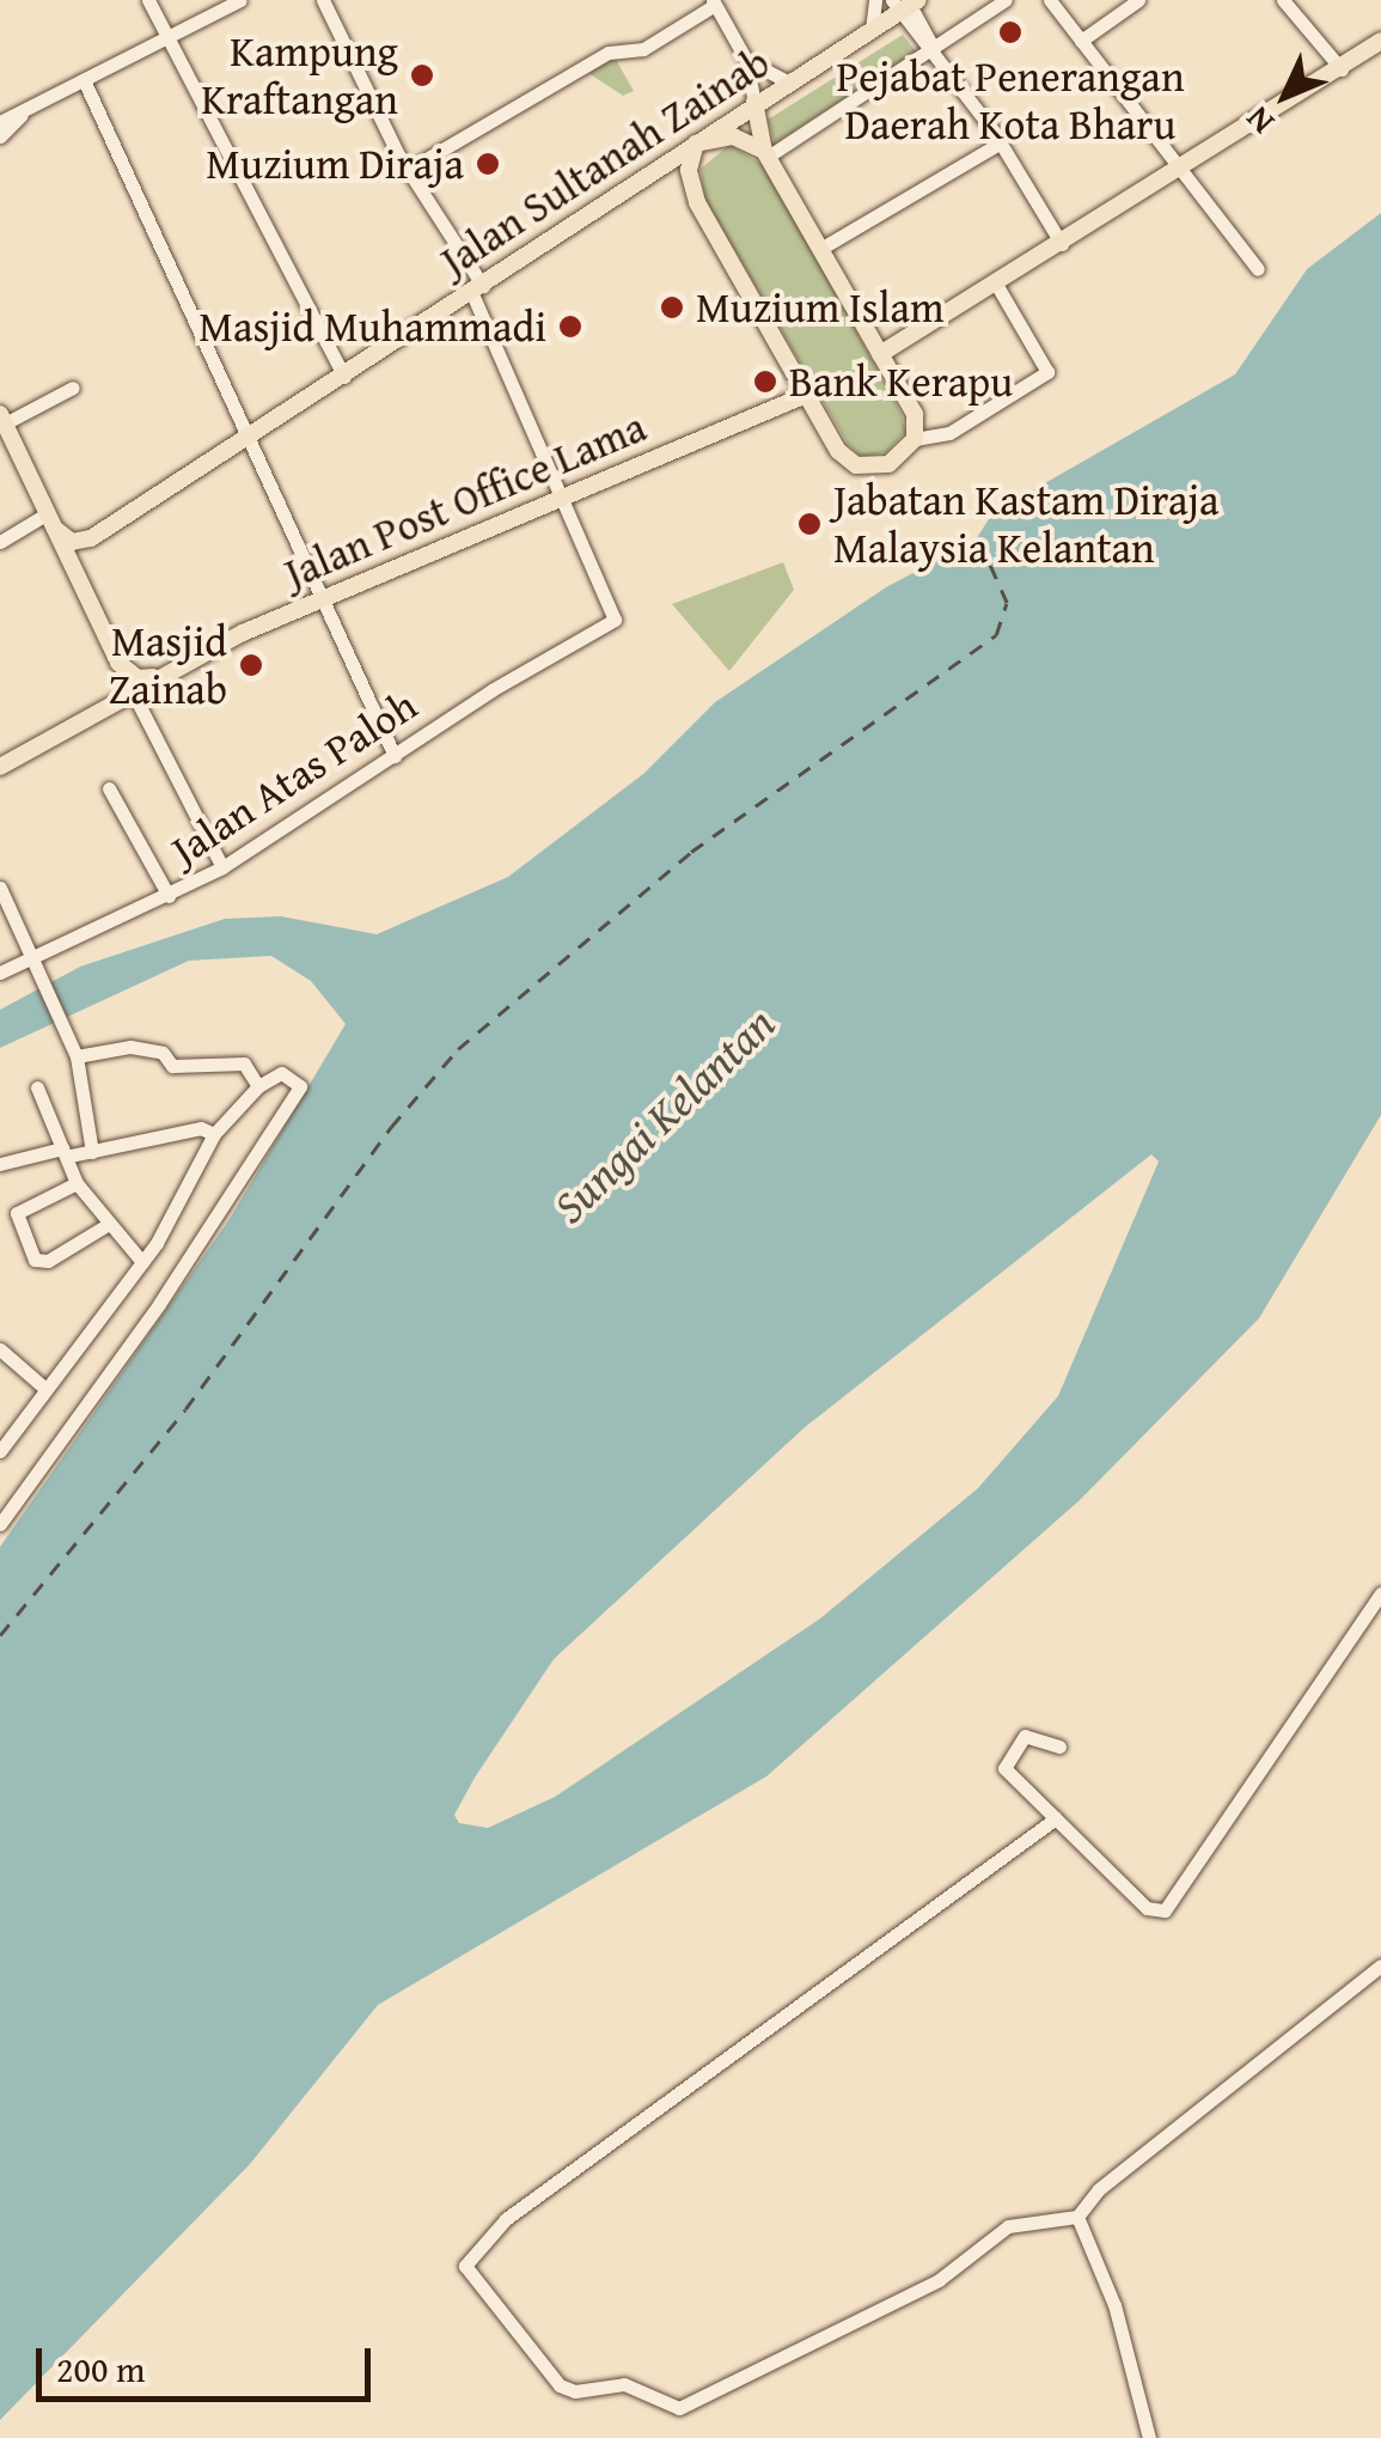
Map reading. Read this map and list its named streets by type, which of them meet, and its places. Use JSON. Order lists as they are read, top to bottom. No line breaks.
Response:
{"streets":{"main road":["Jalan Sultanah Zainab","Jalan Post Office Lama"],"street":["Jalan Atas Paloh"]},"crossings":[["Jalan Post Office Lama","Jalan Atas Paloh"]],"water":["Sungai Kelantan"],"places":["Pejabat Penerangan Daerah Kota Bharu","Kampung Kraftangan","Muzium Diraja","Muzium Islam","Masjid Muhammadi","Bank Kerapu","Jabatan Kastam Diraja Malaysia Kelantan","Masjid Zainab"],"scale_bar":"200 m","north":"bottom left"}
